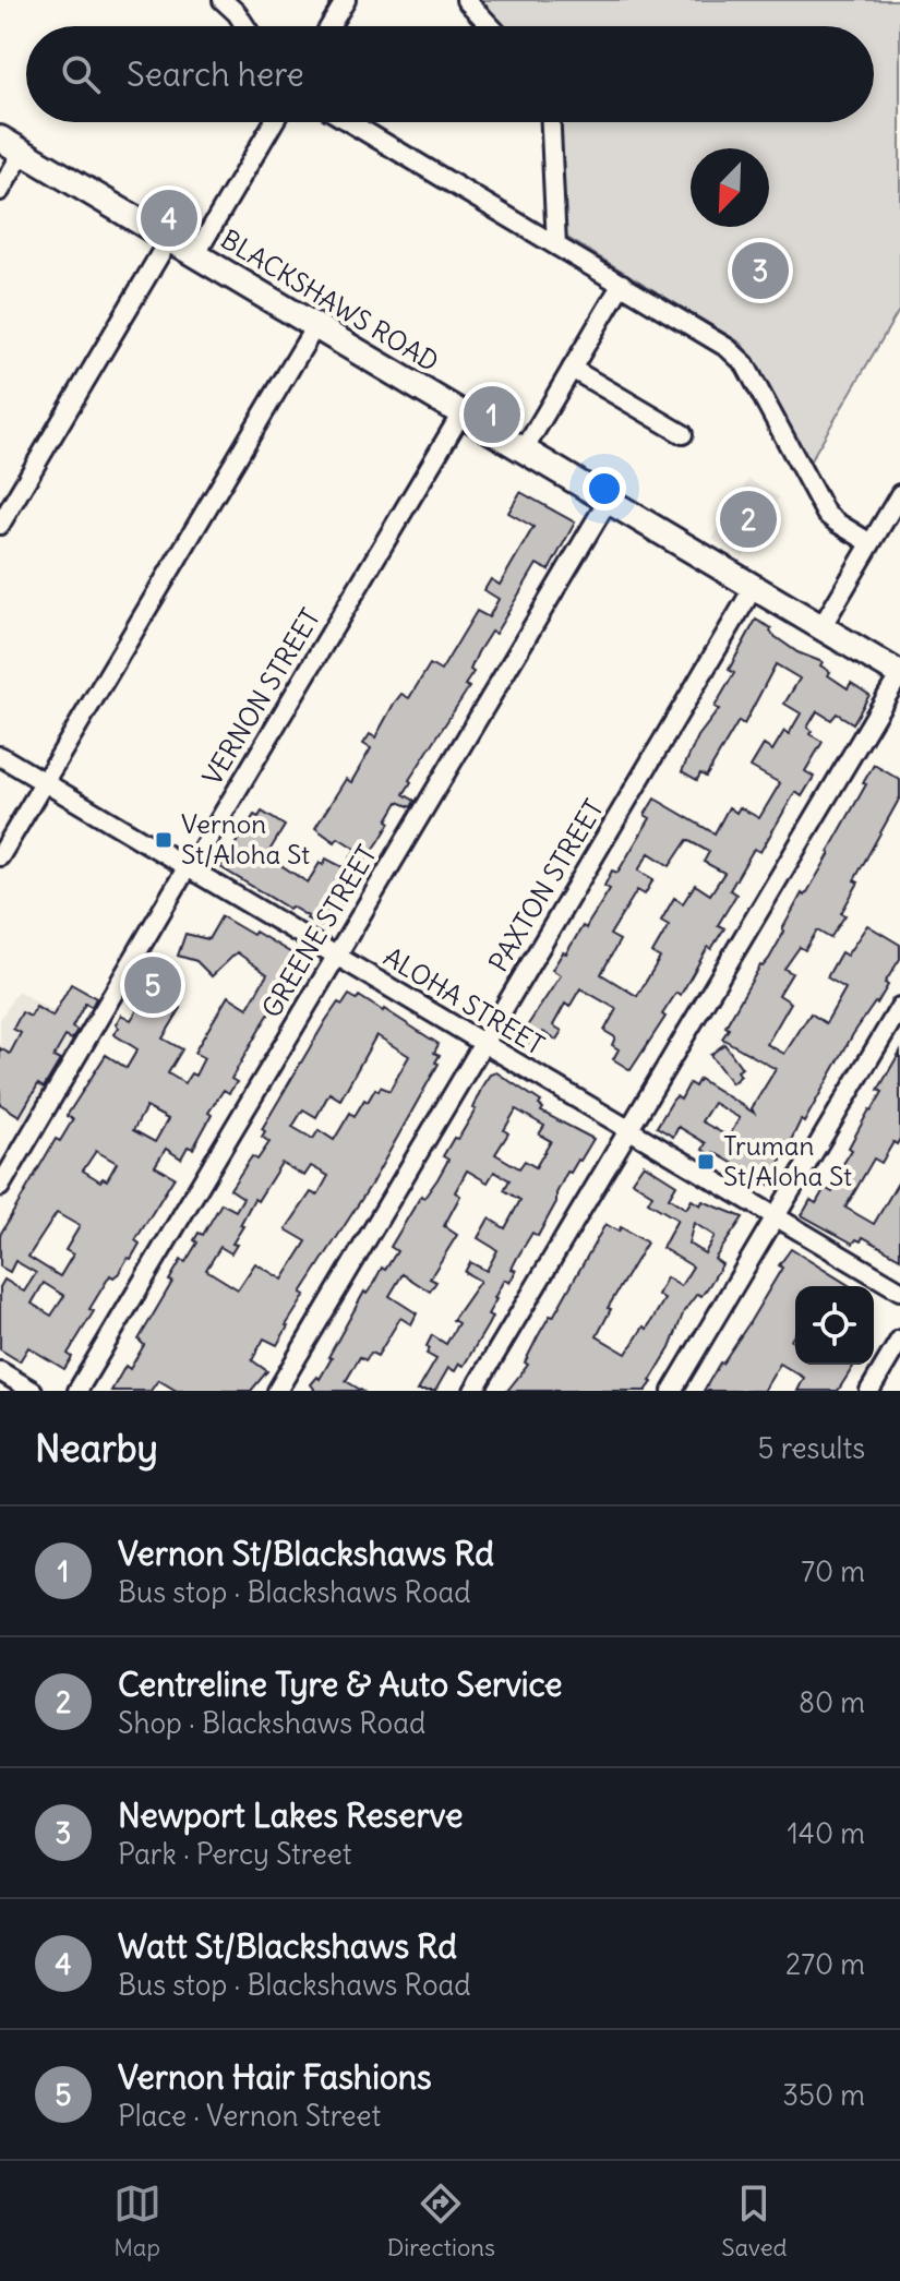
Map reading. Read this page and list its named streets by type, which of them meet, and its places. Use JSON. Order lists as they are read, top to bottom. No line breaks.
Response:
{"streets":{"main road":["BLACKSHAWS ROAD"],"street":["VERNON STREET","PAXTON STREET","GREENE STREET","ALOHA STREET"]},"crossings":[["BLACKSHAWS ROAD","VERNON STREET"],["BLACKSHAWS ROAD","PAXTON STREET"],["BLACKSHAWS ROAD","GREENE STREET"],["VERNON STREET","ALOHA STREET"],["PAXTON STREET","ALOHA STREET"],["GREENE STREET","ALOHA STREET"]],"places":{"transit":["Vernon St/Aloha St","Truman St/Aloha St"]},"north":"bottom left","page":{"search":"Search here","pins":["4","3","1","2","5"],"heading":["Nearby","5 results"],"list":[{"mark":"1","name":"Vernon St/Blackshaws Rd","note":"Bus stop · Blackshaws Road","value":"70 m"},{"mark":"2","name":"Centreline Tyre & Auto Service","note":"Shop · Blackshaws Road","value":"80 m"},{"mark":"3","name":"Newport Lakes Reserve","note":"Park · Percy Street","value":"140 m"},{"mark":"4","name":"Watt St/Blackshaws Rd","note":"Bus stop · Blackshaws Road","value":"270 m"},{"mark":"5","name":"Vernon Hair Fashions","note":"Place · Vernon Street","value":"350 m"}],"nav":["Map","Directions","Saved"]}}
